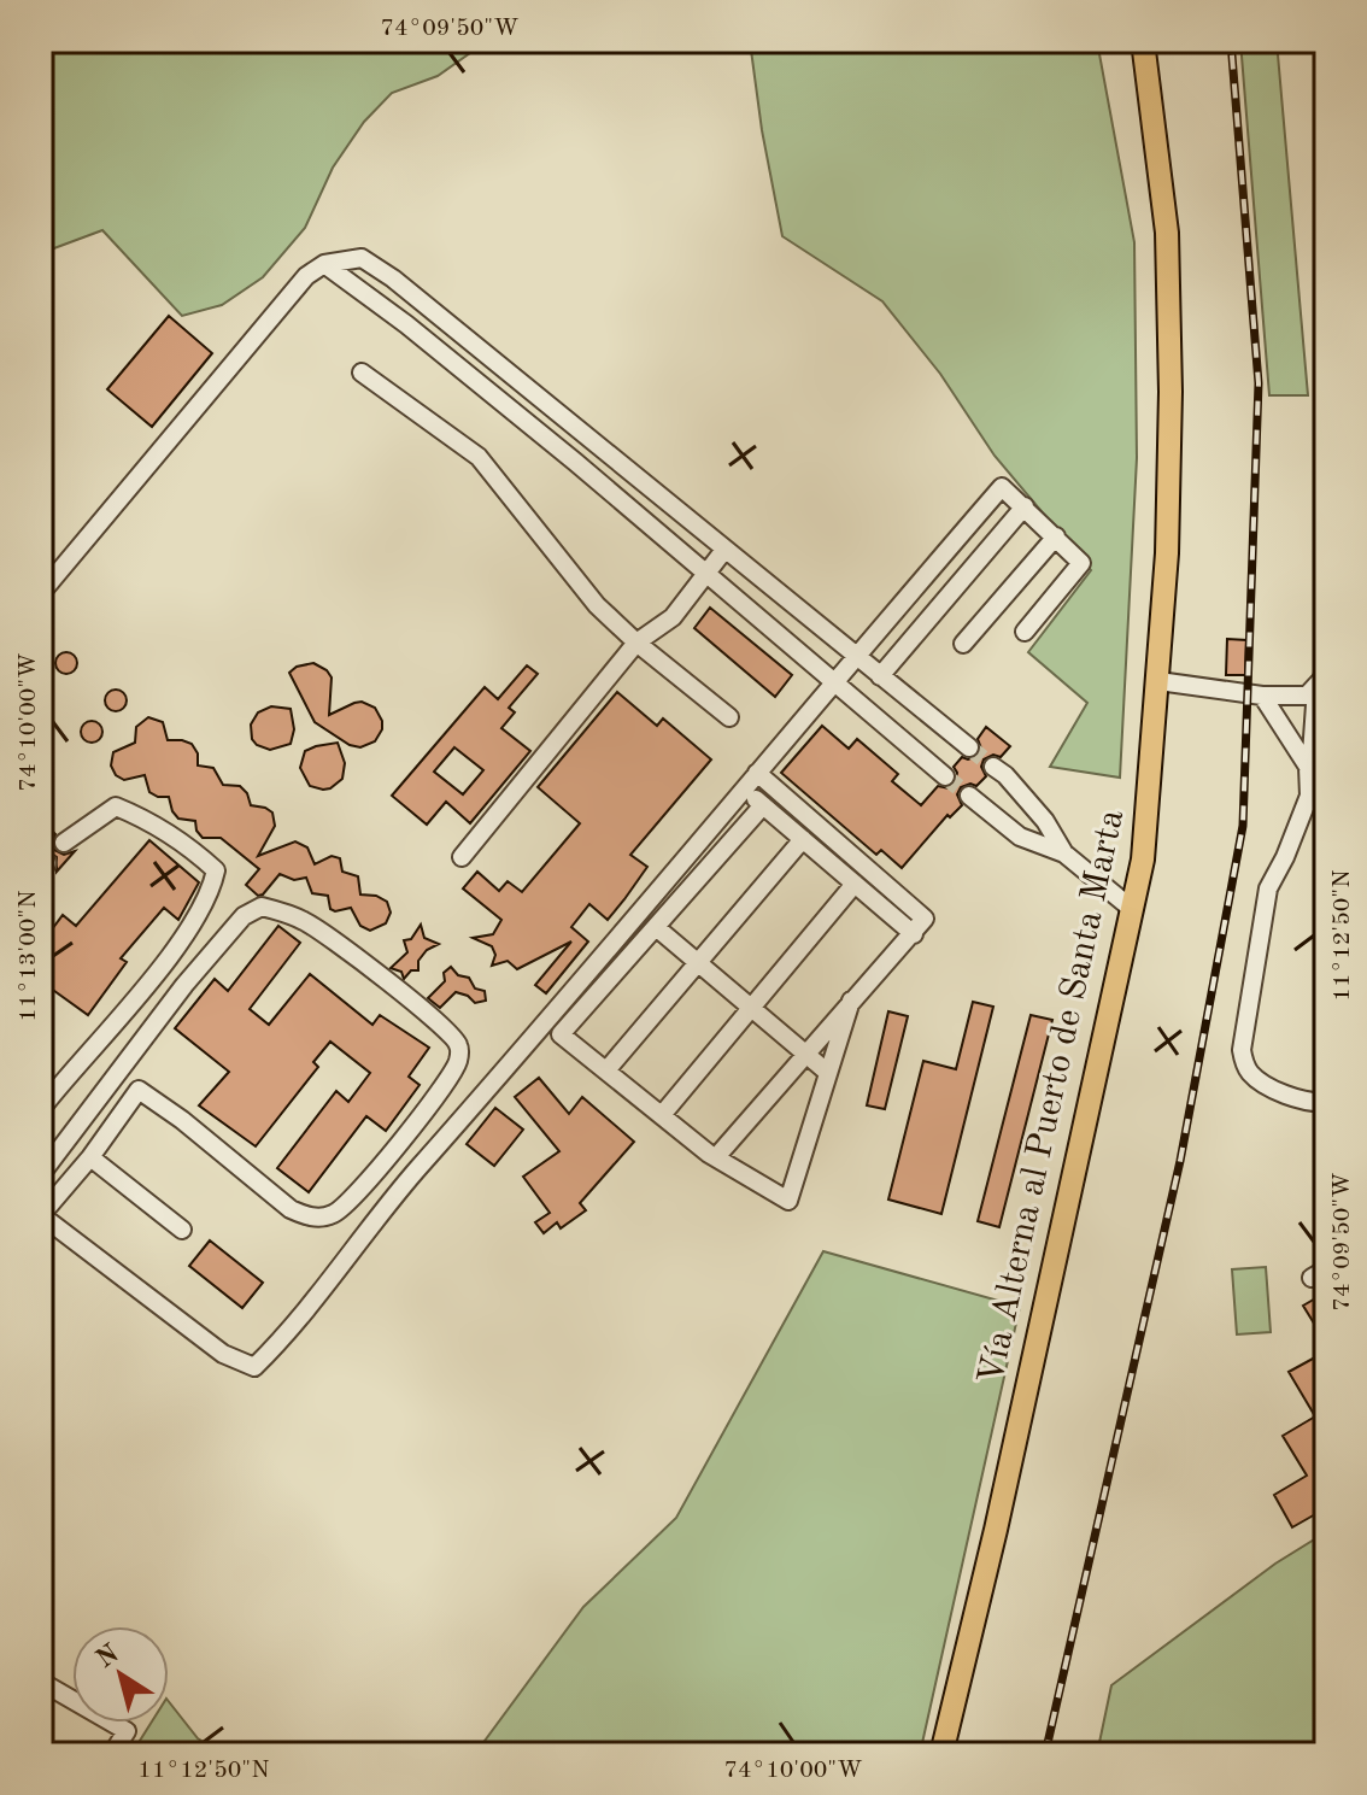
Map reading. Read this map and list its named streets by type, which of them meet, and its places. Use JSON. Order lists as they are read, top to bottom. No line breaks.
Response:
{"streets":{"main road":["Vía Alterna al Puerto de Santa Marta"]},"north":"top left","coordinates":["74°09'50\"W","74°10'00\"W","11°12'50\"N","11°13'00\"N"]}
